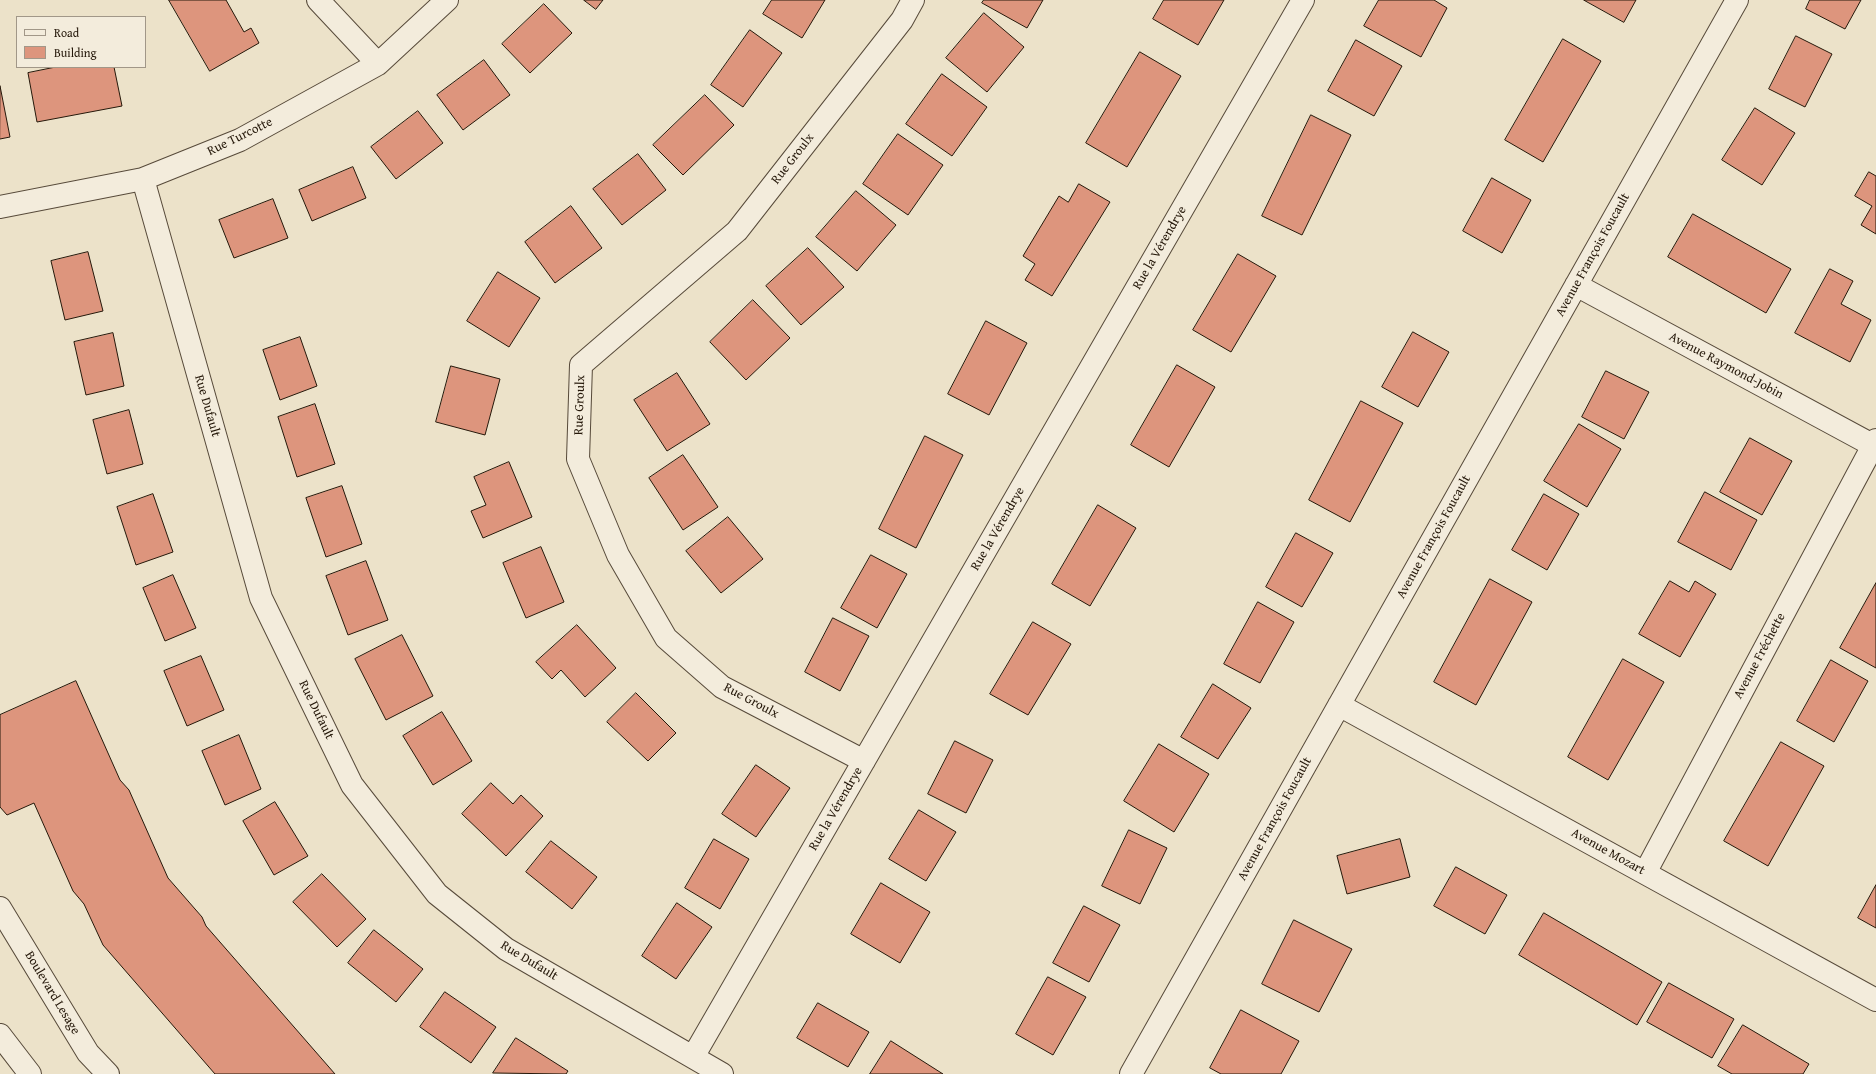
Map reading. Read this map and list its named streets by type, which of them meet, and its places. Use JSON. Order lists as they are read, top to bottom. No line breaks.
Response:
{"streets":{"street":["Rue Turcotte","Rue Groulx","Rue la Vérendrye","Avenue François Foucault","Avenue Raymond-Jobin","Rue Dufault","Avenue Fréchette","Avenue Mozart","Boulevard Lesage"]},"crossings":[["Rue Turcotte","Rue Dufault"],["Rue Groulx","Rue la Vérendrye"],["Rue la Vérendrye","Rue Dufault"],["Avenue François Foucault","Avenue Raymond-Jobin"],["Avenue François Foucault","Avenue Mozart"],["Avenue Raymond-Jobin","Avenue Fréchette"],["Avenue Fréchette","Avenue Mozart"]],"legend":["Road","Building"]}
